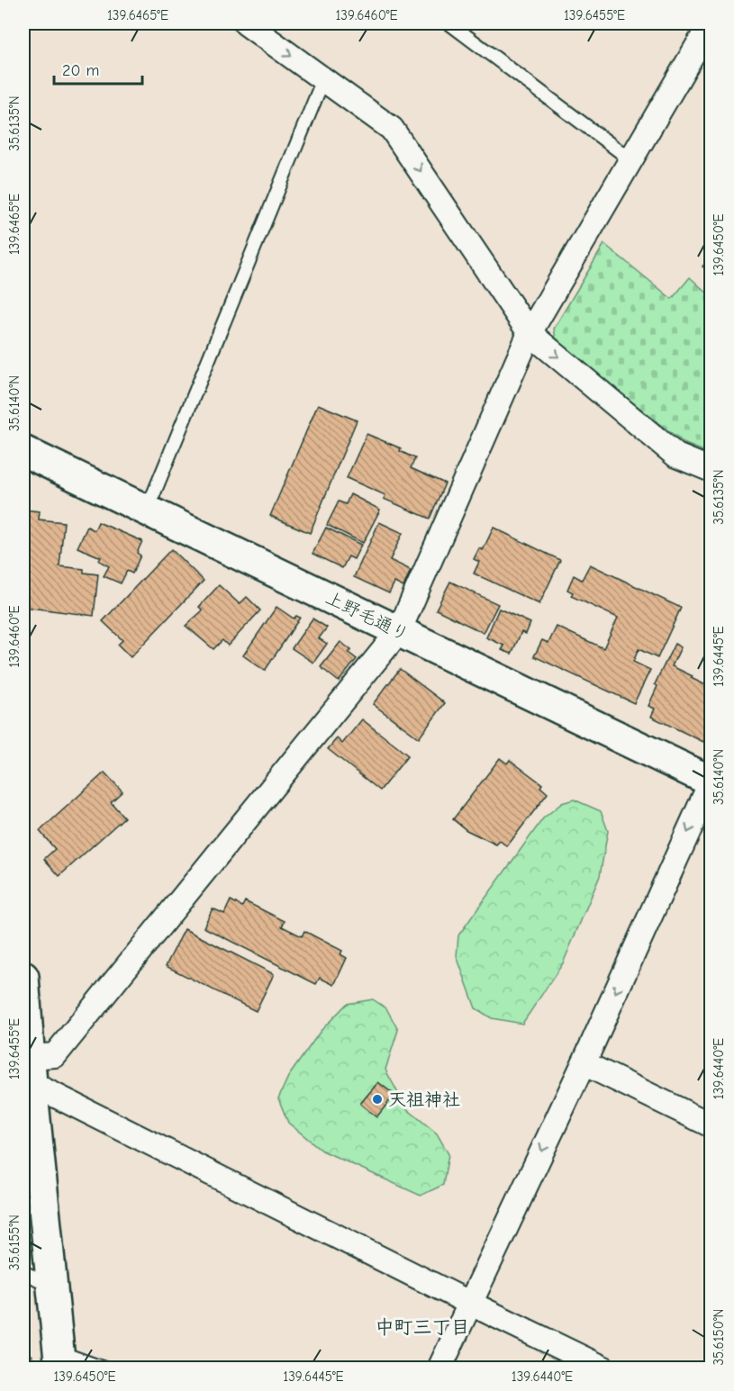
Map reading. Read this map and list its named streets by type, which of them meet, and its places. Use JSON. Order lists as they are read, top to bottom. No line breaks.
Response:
{"streets":{"street":["上野毛通り"]},"districts":["中町三丁目"],"places":["天祖神社"],"scale_bar":"20 m","coordinates":["139.6465°E","139.6460°E","139.6455°E","35.6135°N","139.6450°E","35.6140°N","139.6445°E","139.6440°E","35.6155°N","35.6150°N"]}
